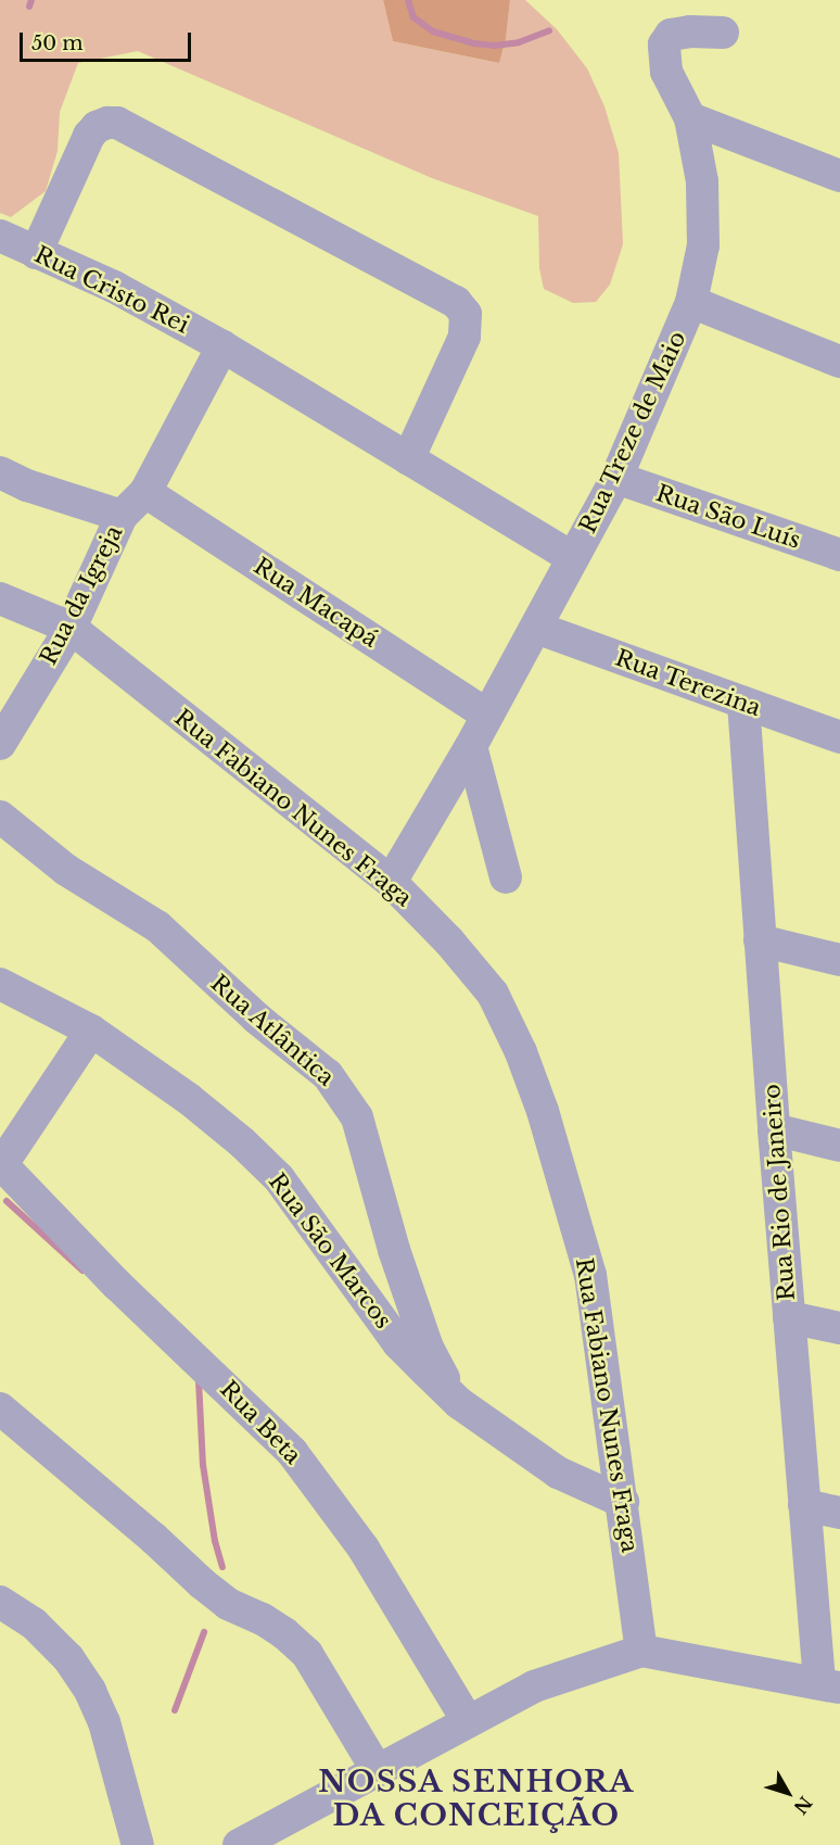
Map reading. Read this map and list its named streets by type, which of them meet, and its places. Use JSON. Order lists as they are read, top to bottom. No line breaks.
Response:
{"streets":{"street":["Rua Cristo Rei","Rua Treze de Maio","Rua São Luís","Rua da Igreja","Rua Macapá","Rua Terezina","Rua Fabiano Nunes Fraga","Rua Atlântica","Rua Rio de Janeiro","Rua São Marcos","Rua Beta"]},"crossings":[["Rua Cristo Rei","Rua Treze de Maio"],["Rua Cristo Rei","Rua da Igreja"],["Rua Treze de Maio","Rua São Luís"],["Rua Treze de Maio","Rua Macapá"],["Rua Treze de Maio","Rua Terezina"],["Rua Treze de Maio","Rua Fabiano Nunes Fraga"],["Rua da Igreja","Rua Macapá"],["Rua da Igreja","Rua Fabiano Nunes Fraga"],["Rua Terezina","Rua Rio de Janeiro"],["Rua Fabiano Nunes Fraga","Rua São Marcos"],["Rua Atlântica","Rua São Marcos"]],"districts":["NOSSA SENHORA DA CONCEIÇÃO"],"scale_bar":"50 m","north":"bottom right"}
